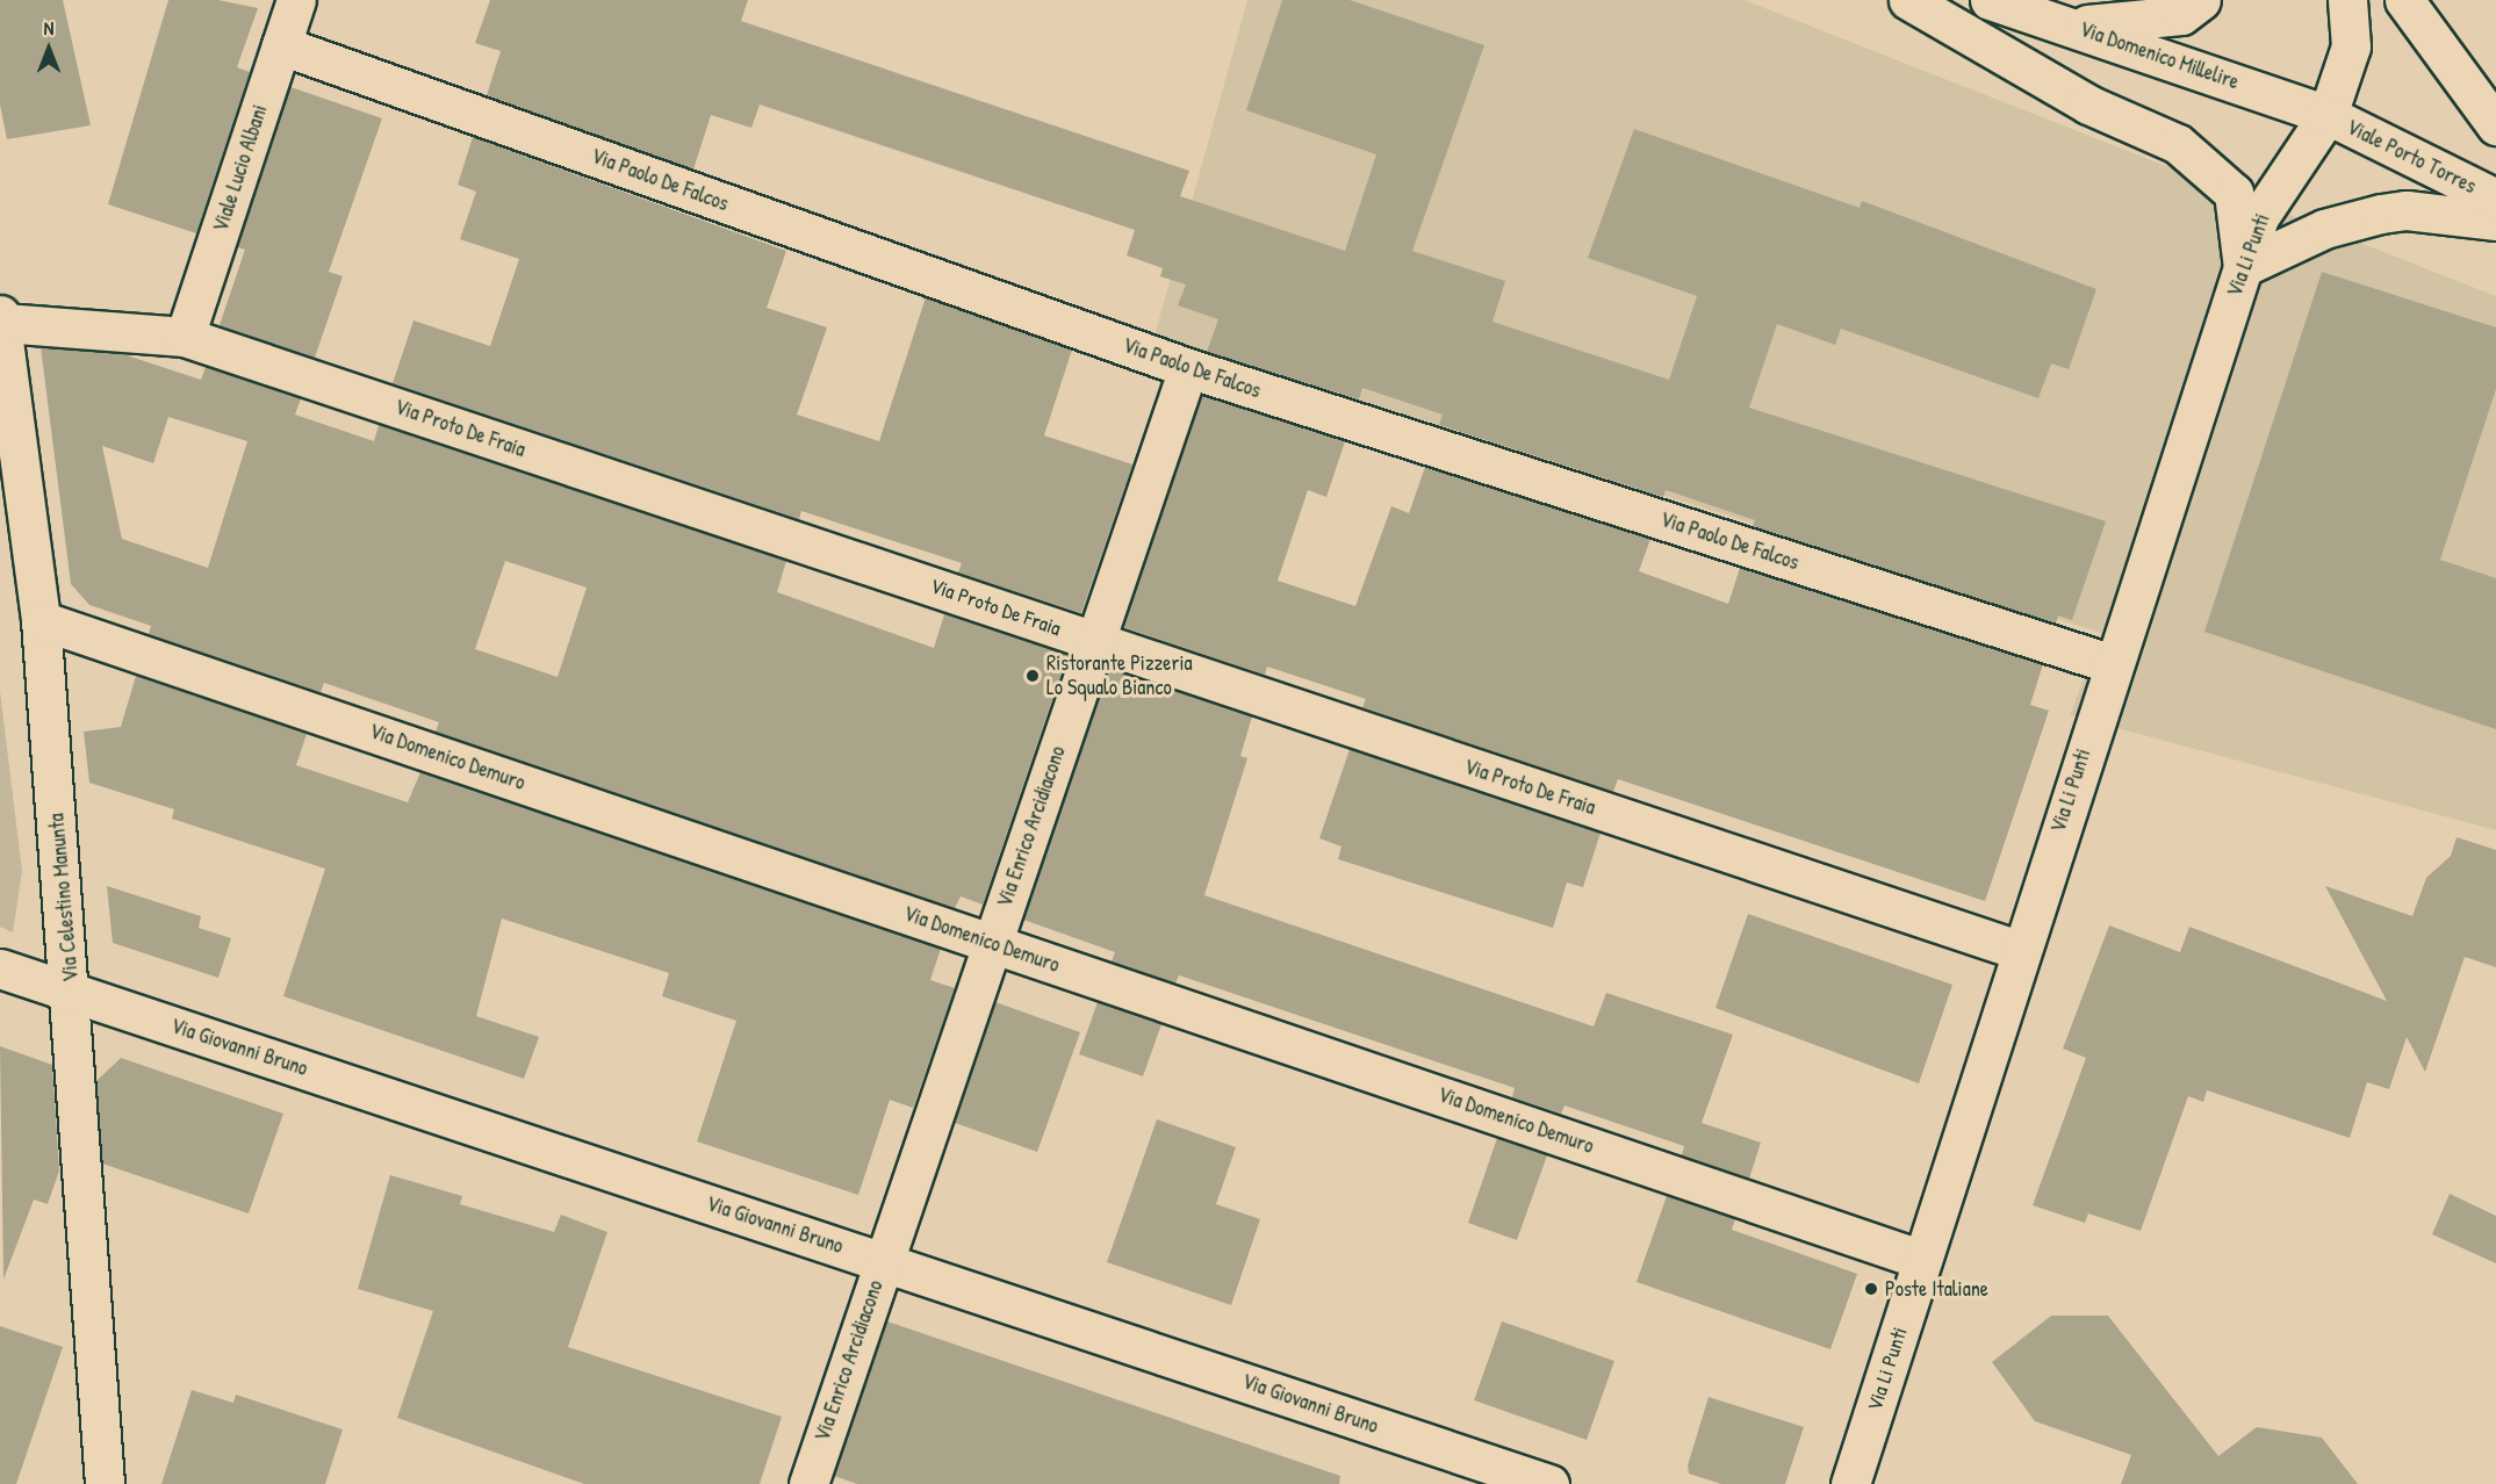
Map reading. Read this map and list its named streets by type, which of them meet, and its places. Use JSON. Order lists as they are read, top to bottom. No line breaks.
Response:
{"streets":{"street":["Via Domenico Millelire","Viale Porto Torres","Viale Lucio Albani","Via Paolo De Falcos","Via Li Punti","Via Proto De Fraia","Via Domenico Demuro","Via Enrico Arcidiacono","Via Celestino Manunta","Via Giovanni Bruno"]},"crossings":[["Via Domenico Millelire","Viale Porto Torres"],["Via Domenico Millelire","Via Li Punti"],["Viale Porto Torres","Via Li Punti"],["Viale Lucio Albani","Via Paolo De Falcos"],["Viale Lucio Albani","Via Proto De Fraia"],["Via Paolo De Falcos","Via Li Punti"],["Via Paolo De Falcos","Via Enrico Arcidiacono"],["Via Li Punti","Via Proto De Fraia"],["Via Li Punti","Via Domenico Demuro"],["Via Proto De Fraia","Via Enrico Arcidiacono"],["Via Proto De Fraia","Via Celestino Manunta"],["Via Domenico Demuro","Via Enrico Arcidiacono"],["Via Domenico Demuro","Via Celestino Manunta"],["Via Enrico Arcidiacono","Via Giovanni Bruno"],["Via Celestino Manunta","Via Giovanni Bruno"]],"places":["Ristorante Pizzeria Lo Squalo Bianco","Poste Italiane"],"north":"top"}
